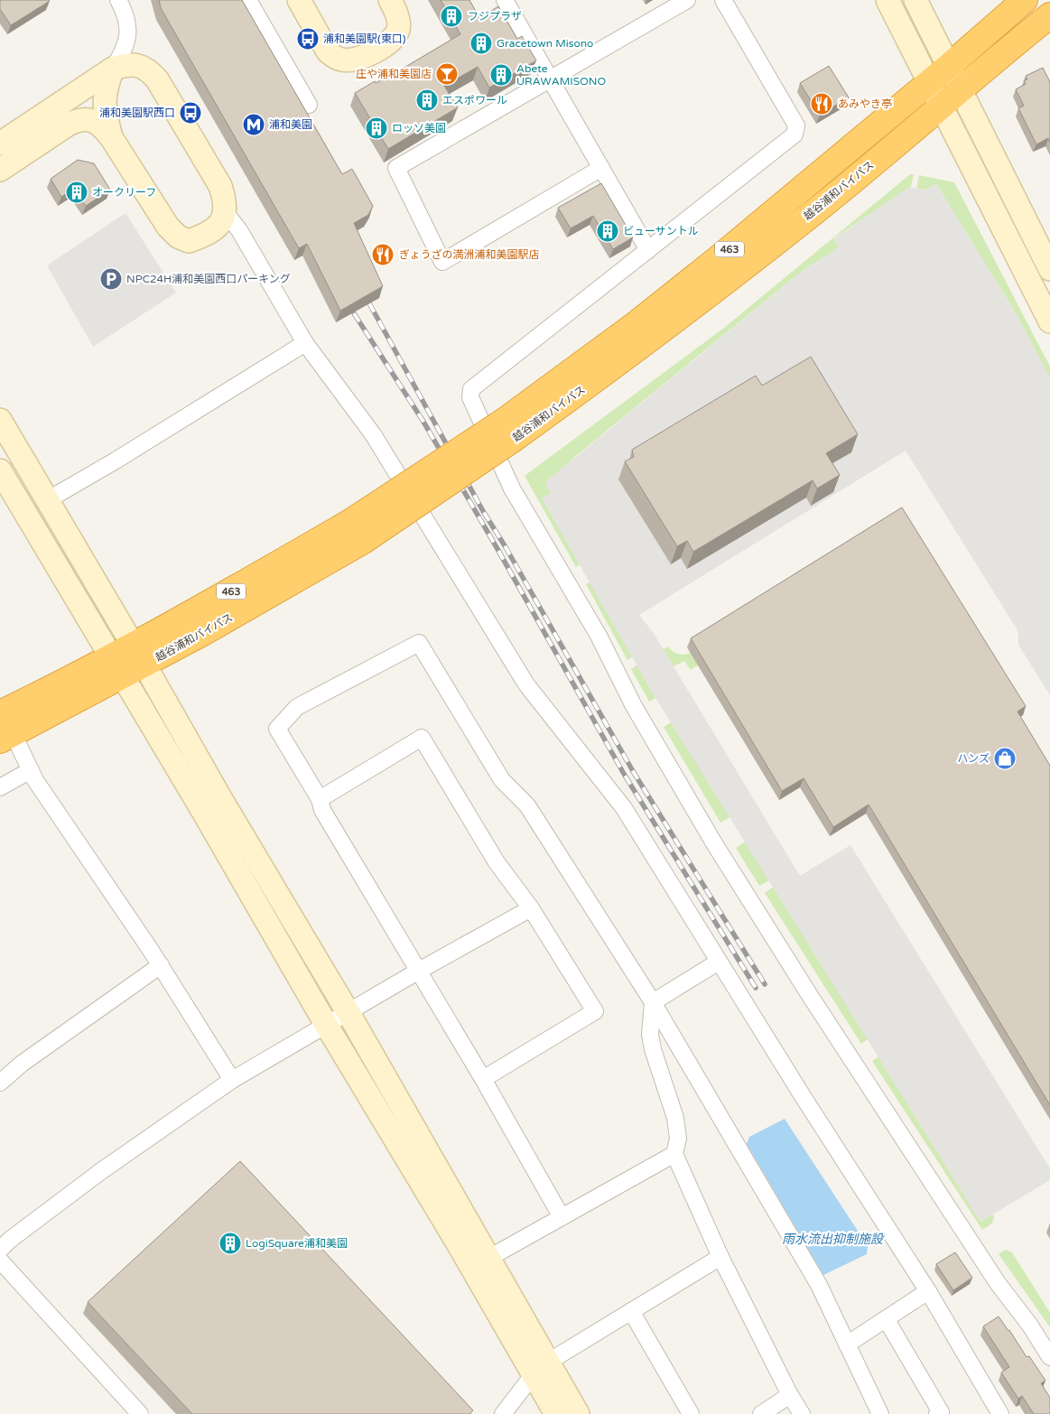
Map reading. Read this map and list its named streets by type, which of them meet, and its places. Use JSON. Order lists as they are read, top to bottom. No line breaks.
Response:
{"streets":{"highway":["越谷浦和バイパス","463"]},"water":["雨水流出抑制施設"],"places":{"building":["フジプラザ","Gracetown Misono","Abete URAWAMISONO","エスポワール","ロッソ美園","オークリーフ","ビューサントル","LogiSquare浦和美園"],"bus stop":["浦和美園駅(東口)","浦和美園駅西口"],"bar":["庄や浦和美園店"],"restaurant":["あみやき亭","ぎょうざの満洲浦和美園駅店"],"metro station":["浦和美園"],"parking":["NPC24H浦和美園西口パーキング"],"shop":["ハンズ"]}}
